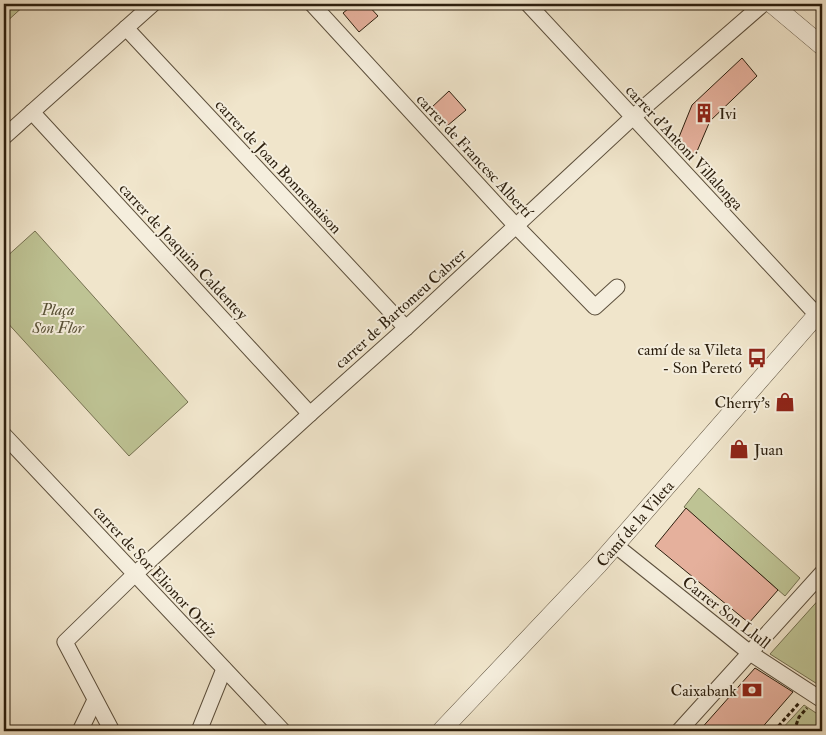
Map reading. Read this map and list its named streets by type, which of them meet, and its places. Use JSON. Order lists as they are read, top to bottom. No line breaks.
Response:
{"streets":{"street":["carrer d'Antoni Villalonga","carrer de Francesc Albertí","carrer de Joan Bonnemaison","carrer de Joaquim Caldentey","carrer de Bartomeu Cabrer","Camí de la Vileta","carrer de Sor Elionor Ortiz","Carrer Son Llull"]},"crossings":[["carrer d'Antoni Villalonga","carrer de Bartomeu Cabrer"],["carrer d'Antoni Villalonga","Camí de la Vileta"],["carrer de Francesc Albertí","carrer de Bartomeu Cabrer"],["carrer de Joan Bonnemaison","carrer de Bartomeu Cabrer"],["carrer de Joaquim Caldentey","carrer de Bartomeu Cabrer"],["carrer de Bartomeu Cabrer","carrer de Sor Elionor Ortiz"],["Camí de la Vileta","Carrer Son Llull"]],"parks":["Plaça Son Flor"],"places":{"building":["Ivi"],"bus stop":["camí de sa Vileta - Son Peretó"],"shop":["Cherry's","Juan"],"bank":["Caixabank"]}}
